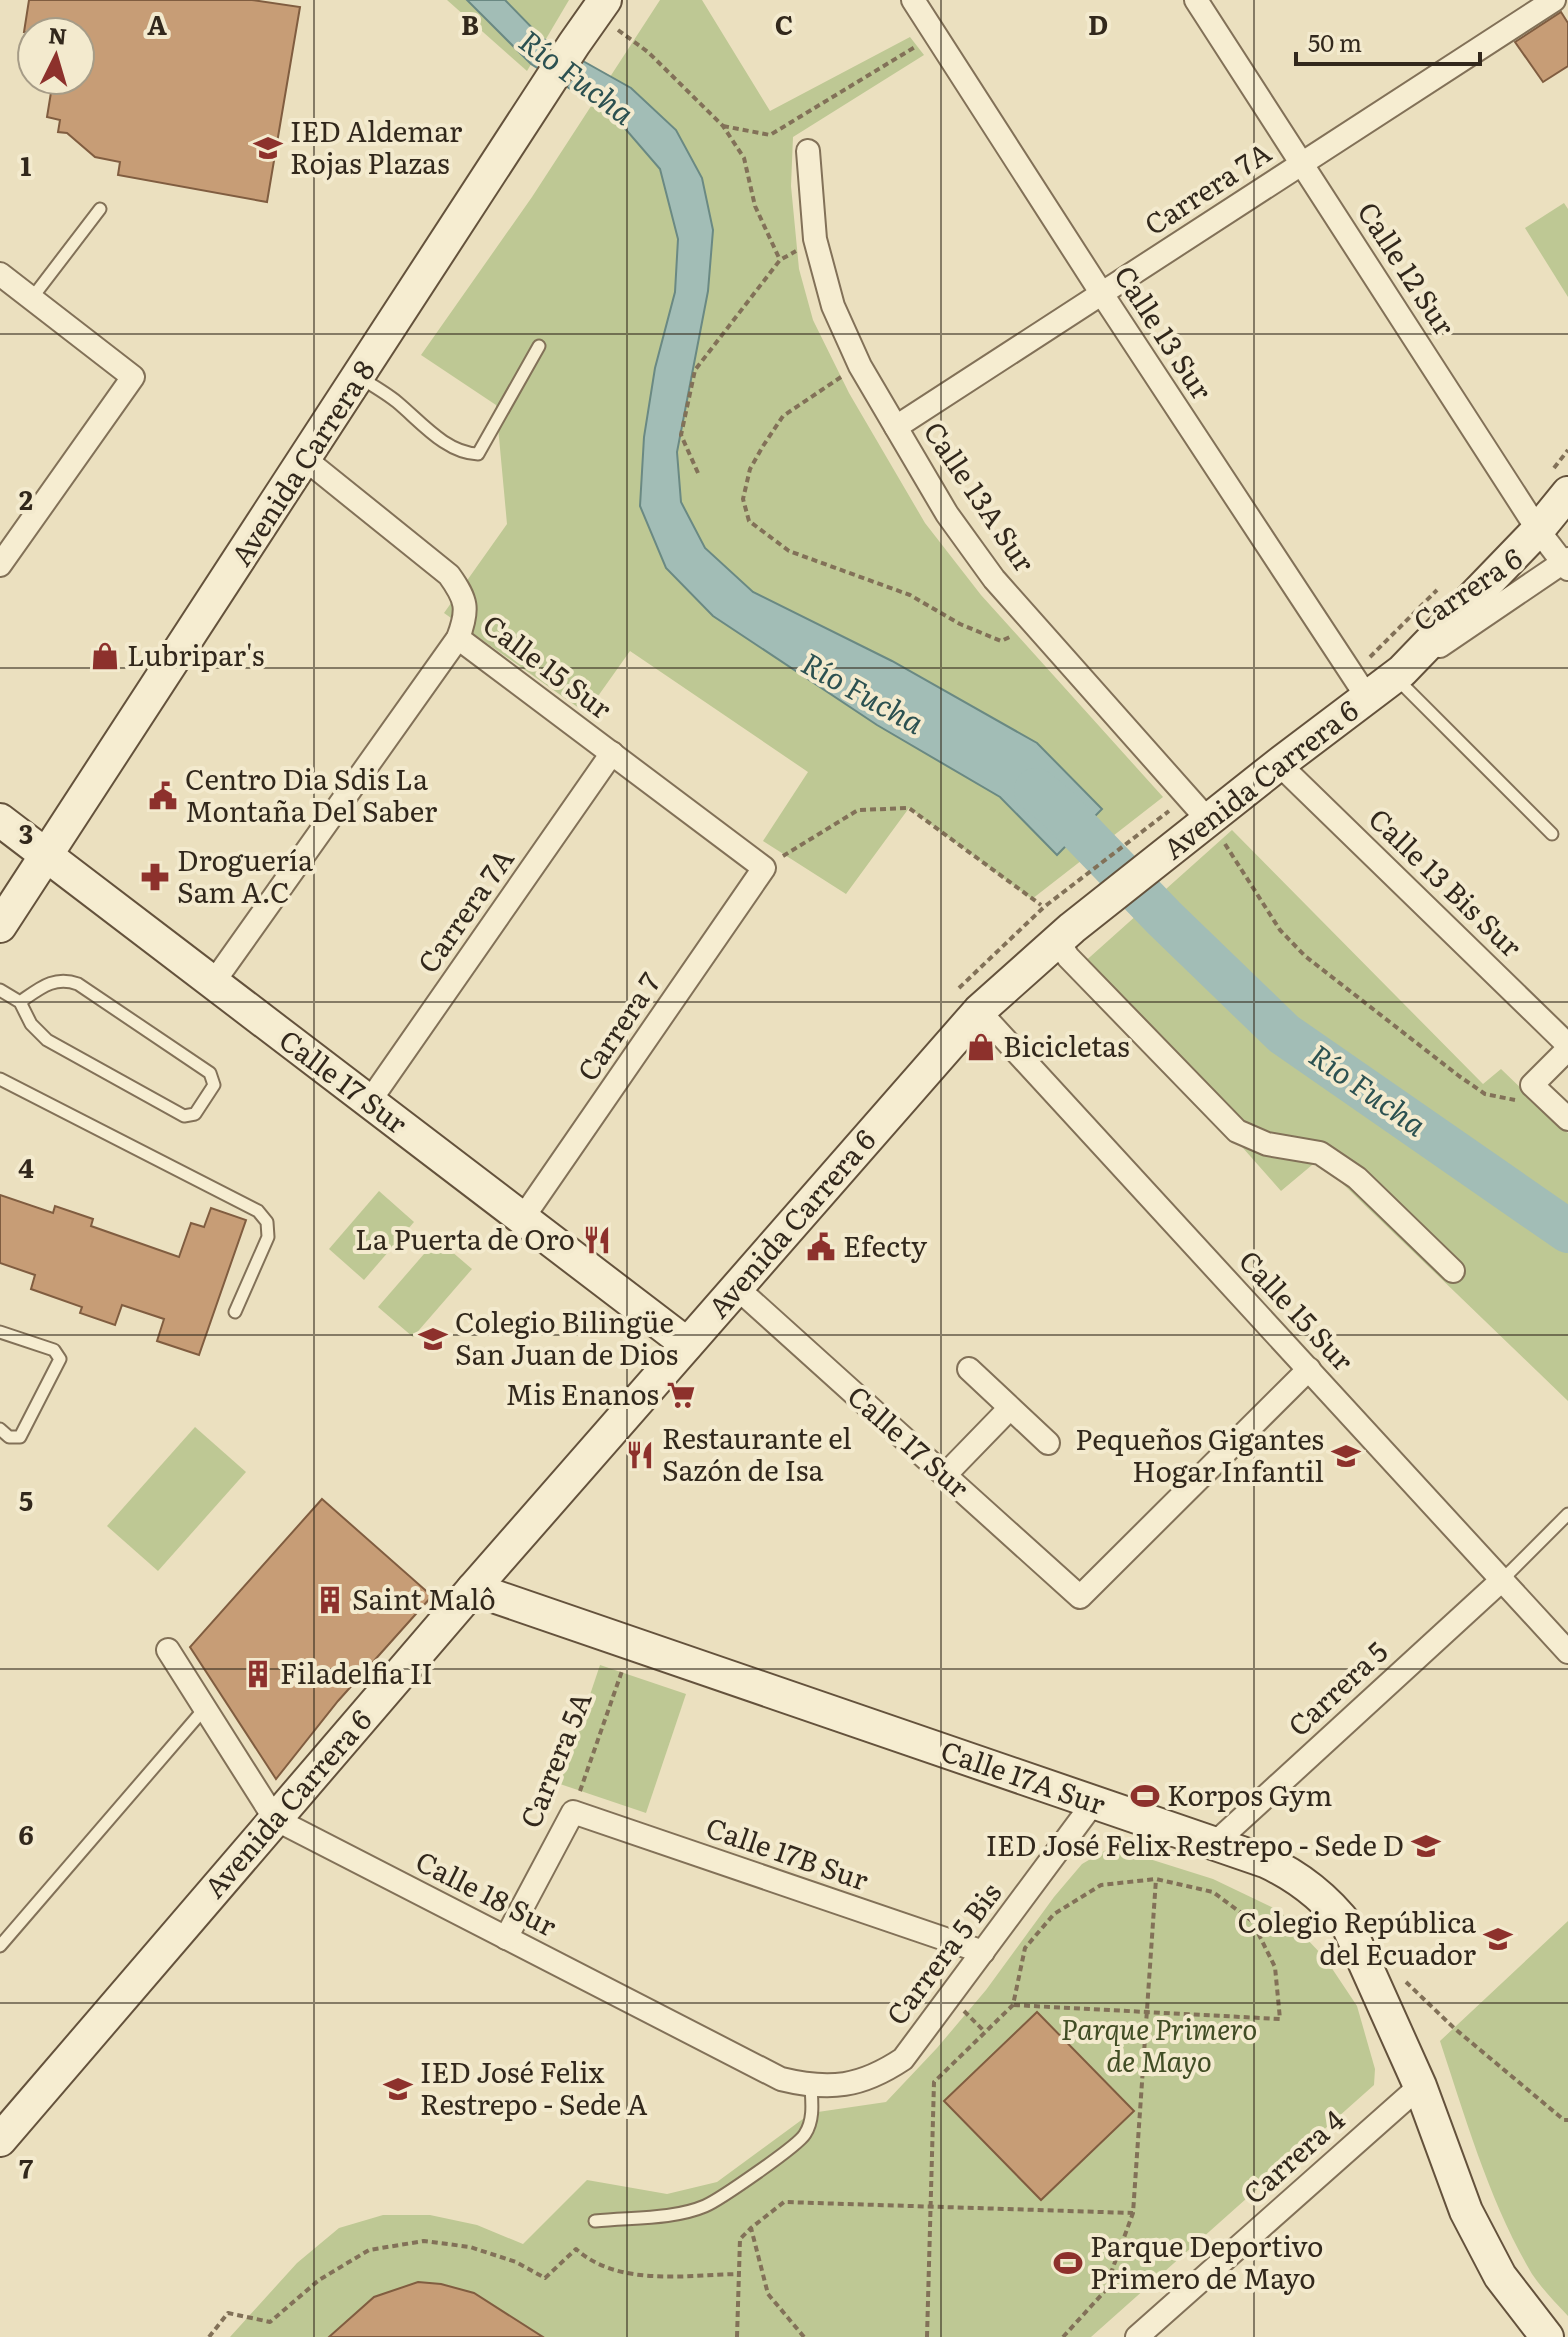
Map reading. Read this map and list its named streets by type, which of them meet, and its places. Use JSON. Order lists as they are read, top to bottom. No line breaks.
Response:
{"streets":{"main road":["Avenida Carrera 8","Avenida Carrera 6","Calle 17 Sur","Calle 17A Sur"],"street":["Carrera 7A","Calle 12 Sur","Calle 13 Sur","Calle 13A Sur","Carrera 6","Calle 15 Sur","Calle 13 Bis Sur","Carrera 7","Carrera 5","Carrera 5A","Calle 17B Sur","Calle 18 Sur","Carrera 5 Bis","Carrera 4"]},"crossings":[["Carrera 7A","Calle 12 Sur"],["Carrera 7A","Calle 13 Sur"],["Carrera 7A","Calle 13A Sur"],["Carrera 7A","Calle 15 Sur"],["Carrera 7A","Calle 17 Sur"],["Calle 12 Sur","Carrera 6"],["Calle 12 Sur","Avenida Carrera 6"],["Calle 13 Sur","Avenida Carrera 6"],["Avenida Carrera 8","Calle 15 Sur"],["Avenida Carrera 8","Calle 17 Sur"],["Calle 13A Sur","Avenida Carrera 6"],["Carrera 6","Avenida Carrera 6"],["Calle 15 Sur","Avenida Carrera 6"],["Calle 15 Sur","Carrera 7"],["Calle 15 Sur","Calle 17 Sur"],["Calle 15 Sur","Carrera 5"],["Avenida Carrera 6","Calle 13 Bis Sur"],["Avenida Carrera 6","Calle 17 Sur"],["Avenida Carrera 6","Calle 17A Sur"],["Avenida Carrera 6","Calle 18 Sur"],["Carrera 7","Calle 17 Sur"],["Carrera 5","Calle 17A Sur"],["Carrera 5A","Calle 17A Sur"],["Carrera 5A","Calle 17B Sur"],["Carrera 5A","Calle 18 Sur"],["Calle 17A Sur","Carrera 5 Bis"],["Calle 17A Sur","Carrera 4"],["Calle 17B Sur","Carrera 5 Bis"],["Calle 18 Sur","Carrera 5 Bis"]],"water":["Río Fucha"],"parks":["Parque Primero de Mayo"],"places":{"school or university":["IED Aldemar Rojas Plazas","Colegio Bilingüe San Juan de Dios","Pequeños Gigantes Hogar Infantil","IED José Felix Restrepo - Sede D","Colegio República del Ecuador","IED José Felix Restrepo - Sede A"],"shop":["Lubripar's","Bicicletas"],"public building":["Centro Dia Sdis La Montaña Del Saber","Efecty"],"pharmacy":["Droguería Sam A.C"],"restaurant":["La Puerta de Oro","Restaurante el Sazón de Isa"],"supermarket":["Mis Enanos"],"building":["Saint Malô","Filadelfia II"],"sports":["Korpos Gym","Parque Deportivo Primero de Mayo"]},"scale_bar":"50 m","north":"top","grid":{"columns":["A","B","C","D"],"rows":["1","2","3","4","5","6","7"]}}
